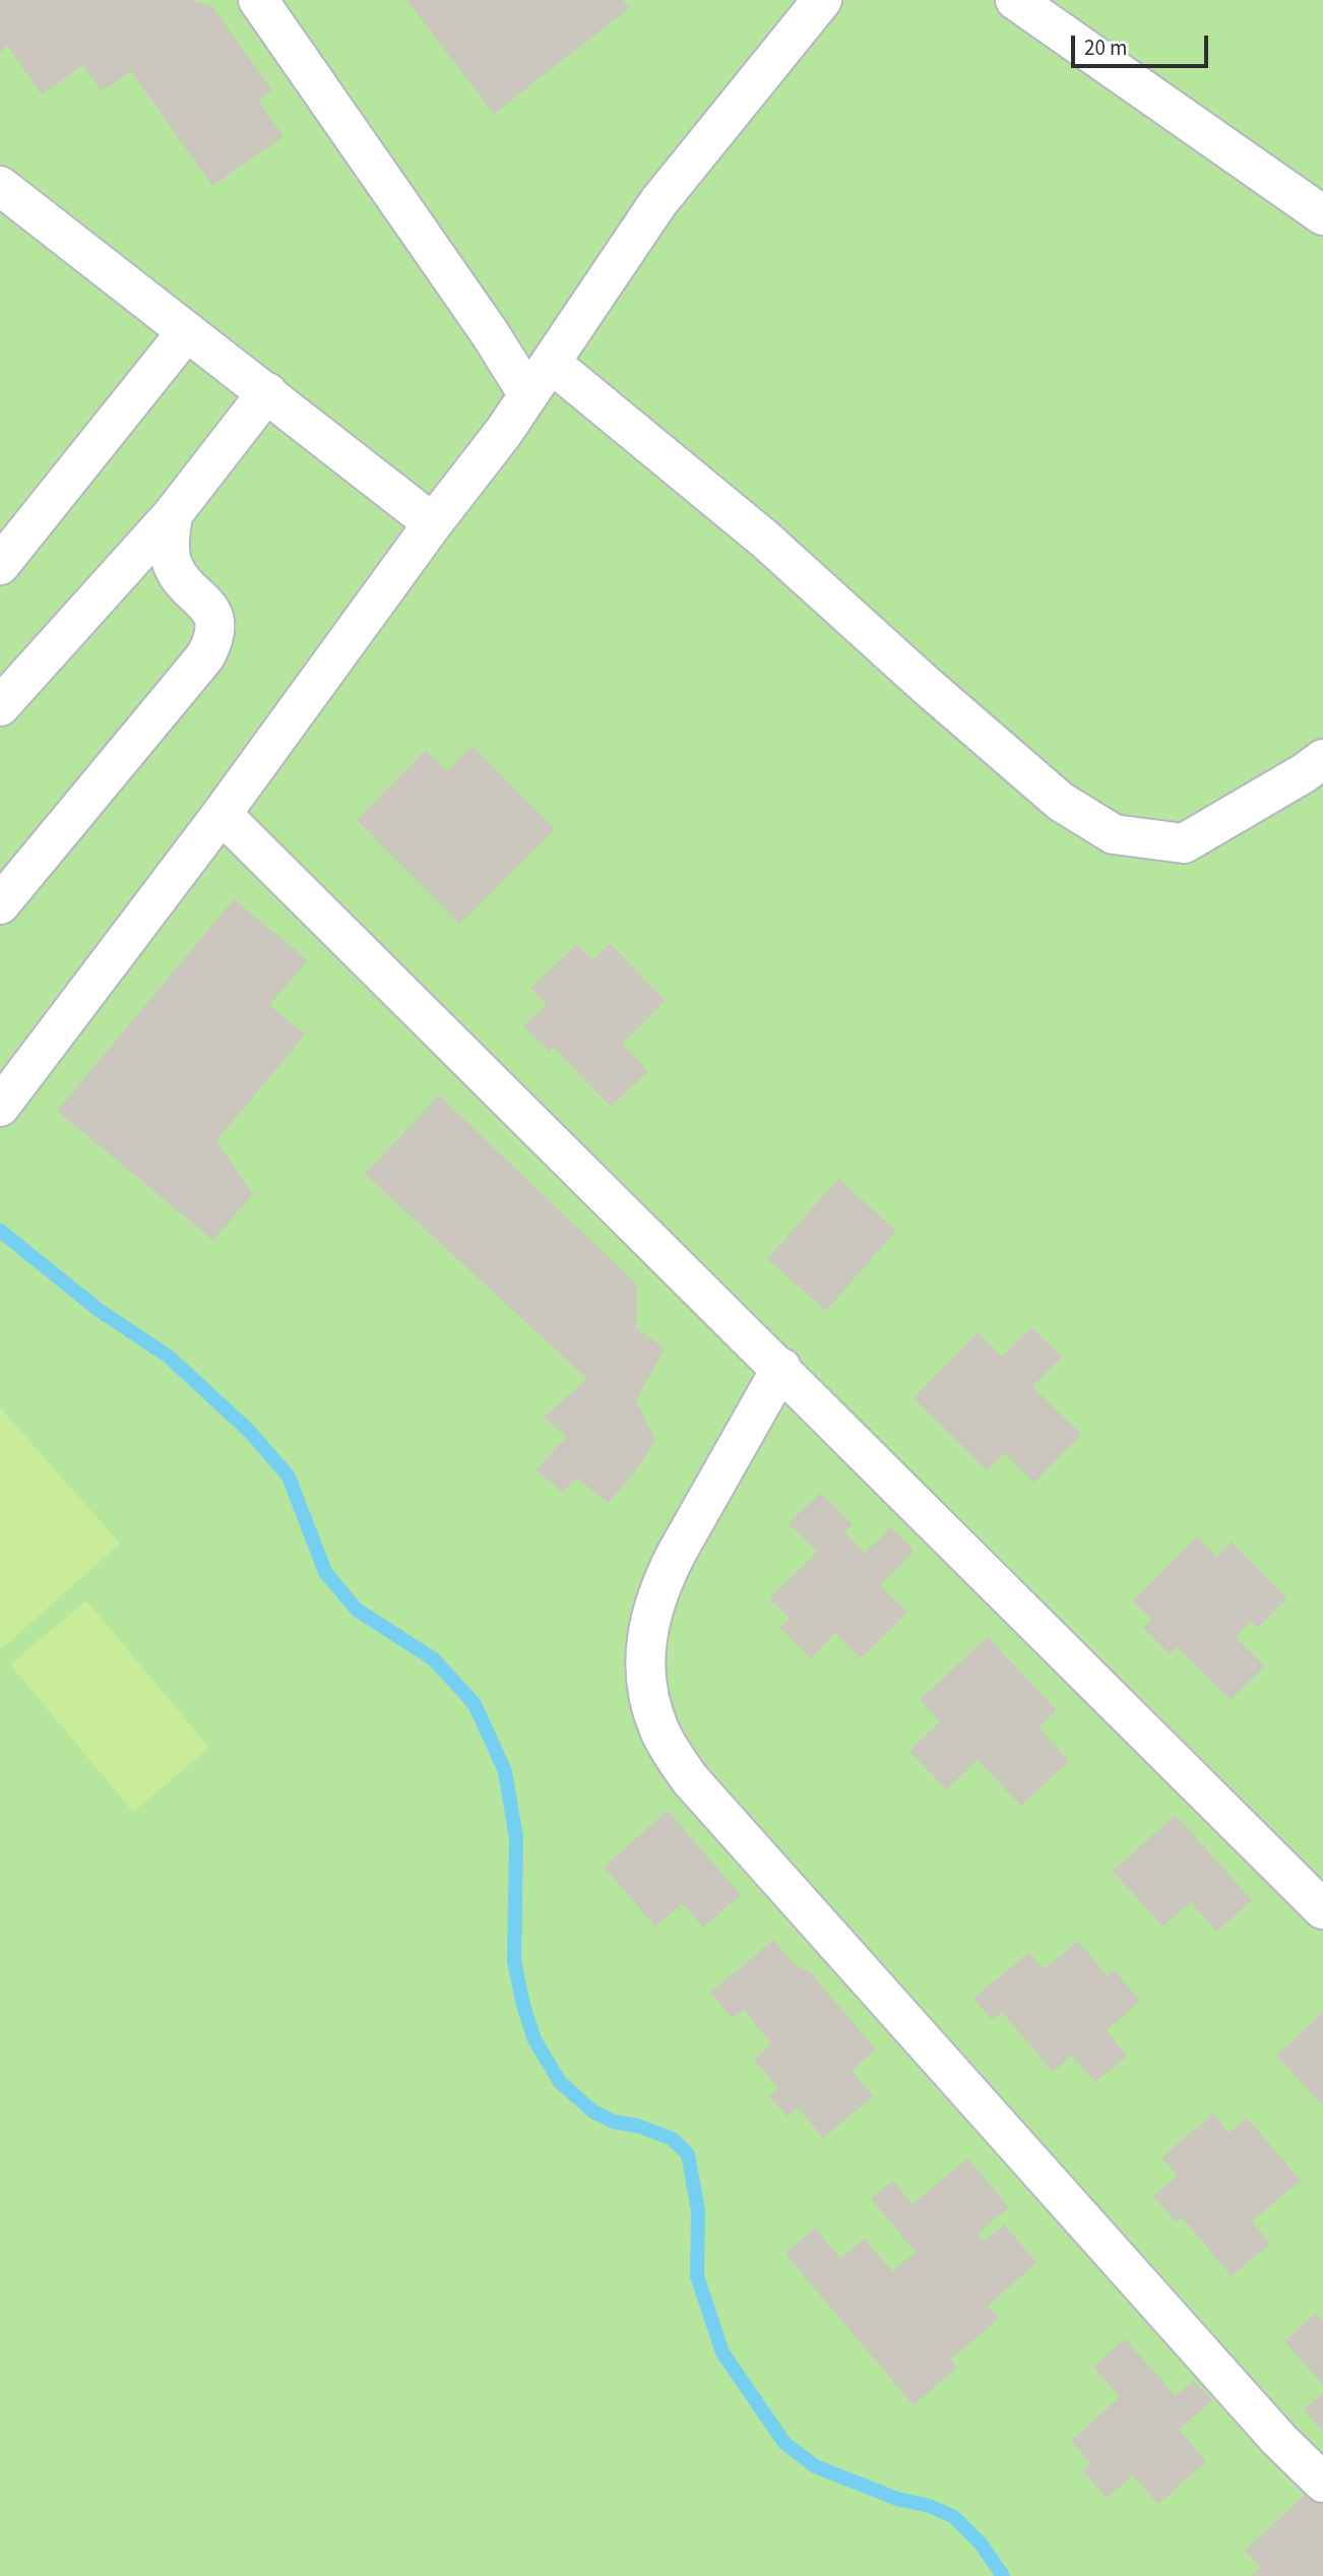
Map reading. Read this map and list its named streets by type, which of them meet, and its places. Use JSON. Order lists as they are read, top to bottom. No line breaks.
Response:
{"scale_bar":"20 m"}
